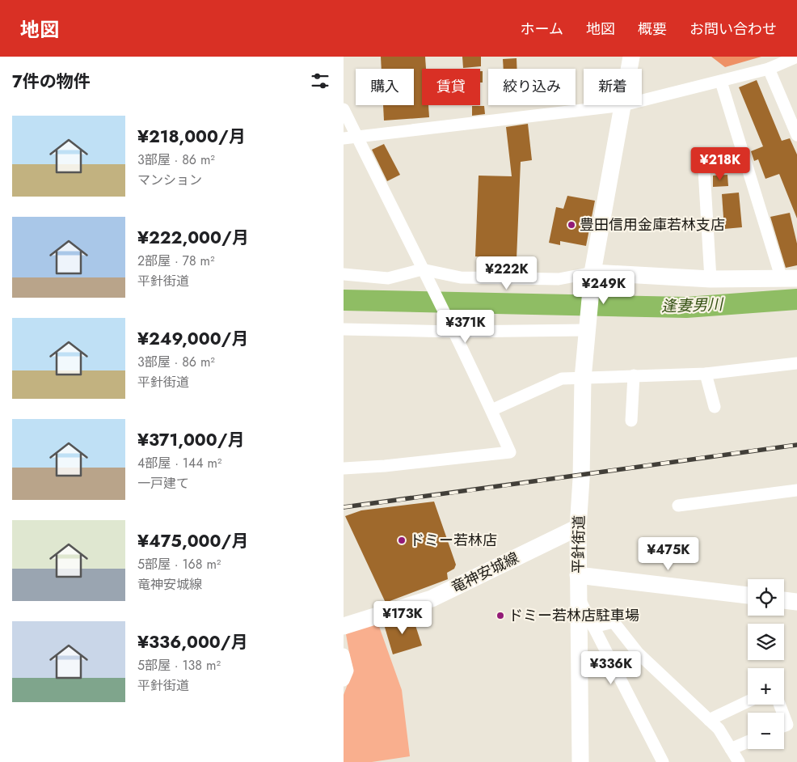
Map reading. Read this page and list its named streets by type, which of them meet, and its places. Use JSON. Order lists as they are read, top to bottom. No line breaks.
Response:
{"streets":{"street":["平針街道","竜神安城線"]},"crossings":[["平針街道","竜神安城線"]],"water":["逢妻男川"],"places":["豊田信用金庫若林支店","ドミー若林店","ドミー若林店駐車場"],"page":{"header":"地図","nav":["ホーム","地図","概要","お問い合わせ"],"heading":"7件の物件","chip":["購入","賃貸","絞り込み","新着"],"list":[{"name":"¥218,000/月","note":"3部屋 · 86 m² · マンション"},{"name":"¥222,000/月","note":"2部屋 · 78 m² · 平針街道"},{"name":"¥249,000/月","note":"3部屋 · 86 m² · 平針街道"},{"name":"¥371,000/月","note":"4部屋 · 144 m² · 一戸建て"},{"name":"¥475,000/月","note":"5部屋 · 168 m² · 竜神安城線"},{"name":"¥336,000/月","note":"5部屋 · 138 m² · 平針街道"}],"price":["¥218K","¥222K","¥249K","¥371K","¥475K","¥173K","¥336K"],"map_buttons":["+","−"]}}
